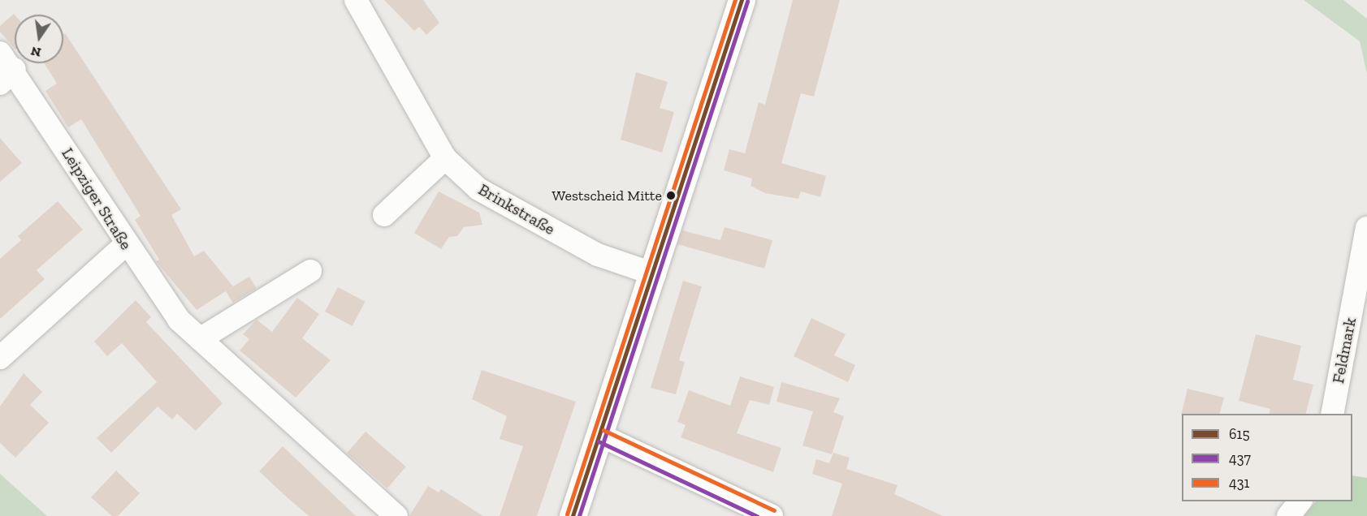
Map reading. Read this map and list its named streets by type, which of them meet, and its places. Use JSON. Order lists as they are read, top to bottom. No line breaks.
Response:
{"streets":{"street":["Leipziger Straße","Brinkstraße","Feldmark"]},"places":["Westscheid Mitte"],"lines":["transit line 615","transit line 431","transit line 437"],"legend":["615","437","431"],"north":"bottom"}
